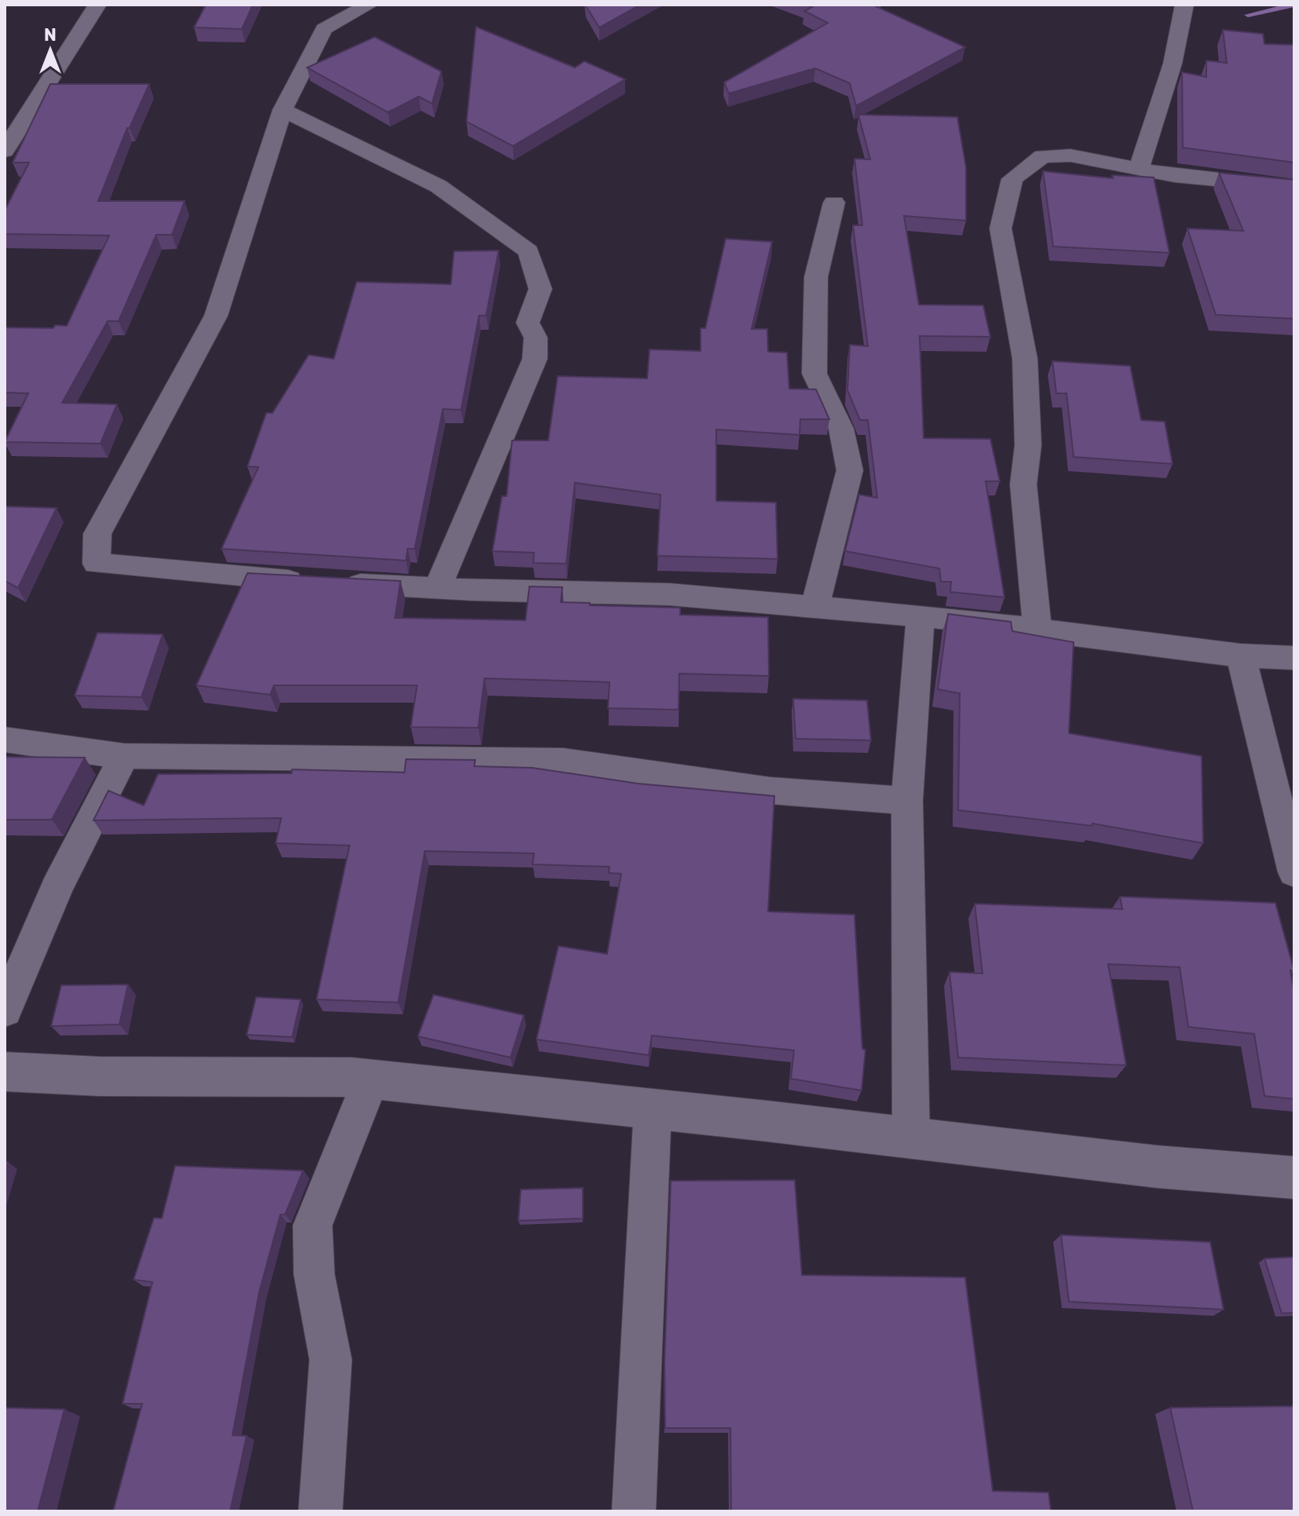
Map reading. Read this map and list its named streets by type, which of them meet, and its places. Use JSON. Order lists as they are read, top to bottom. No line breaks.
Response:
{"north":"top"}
